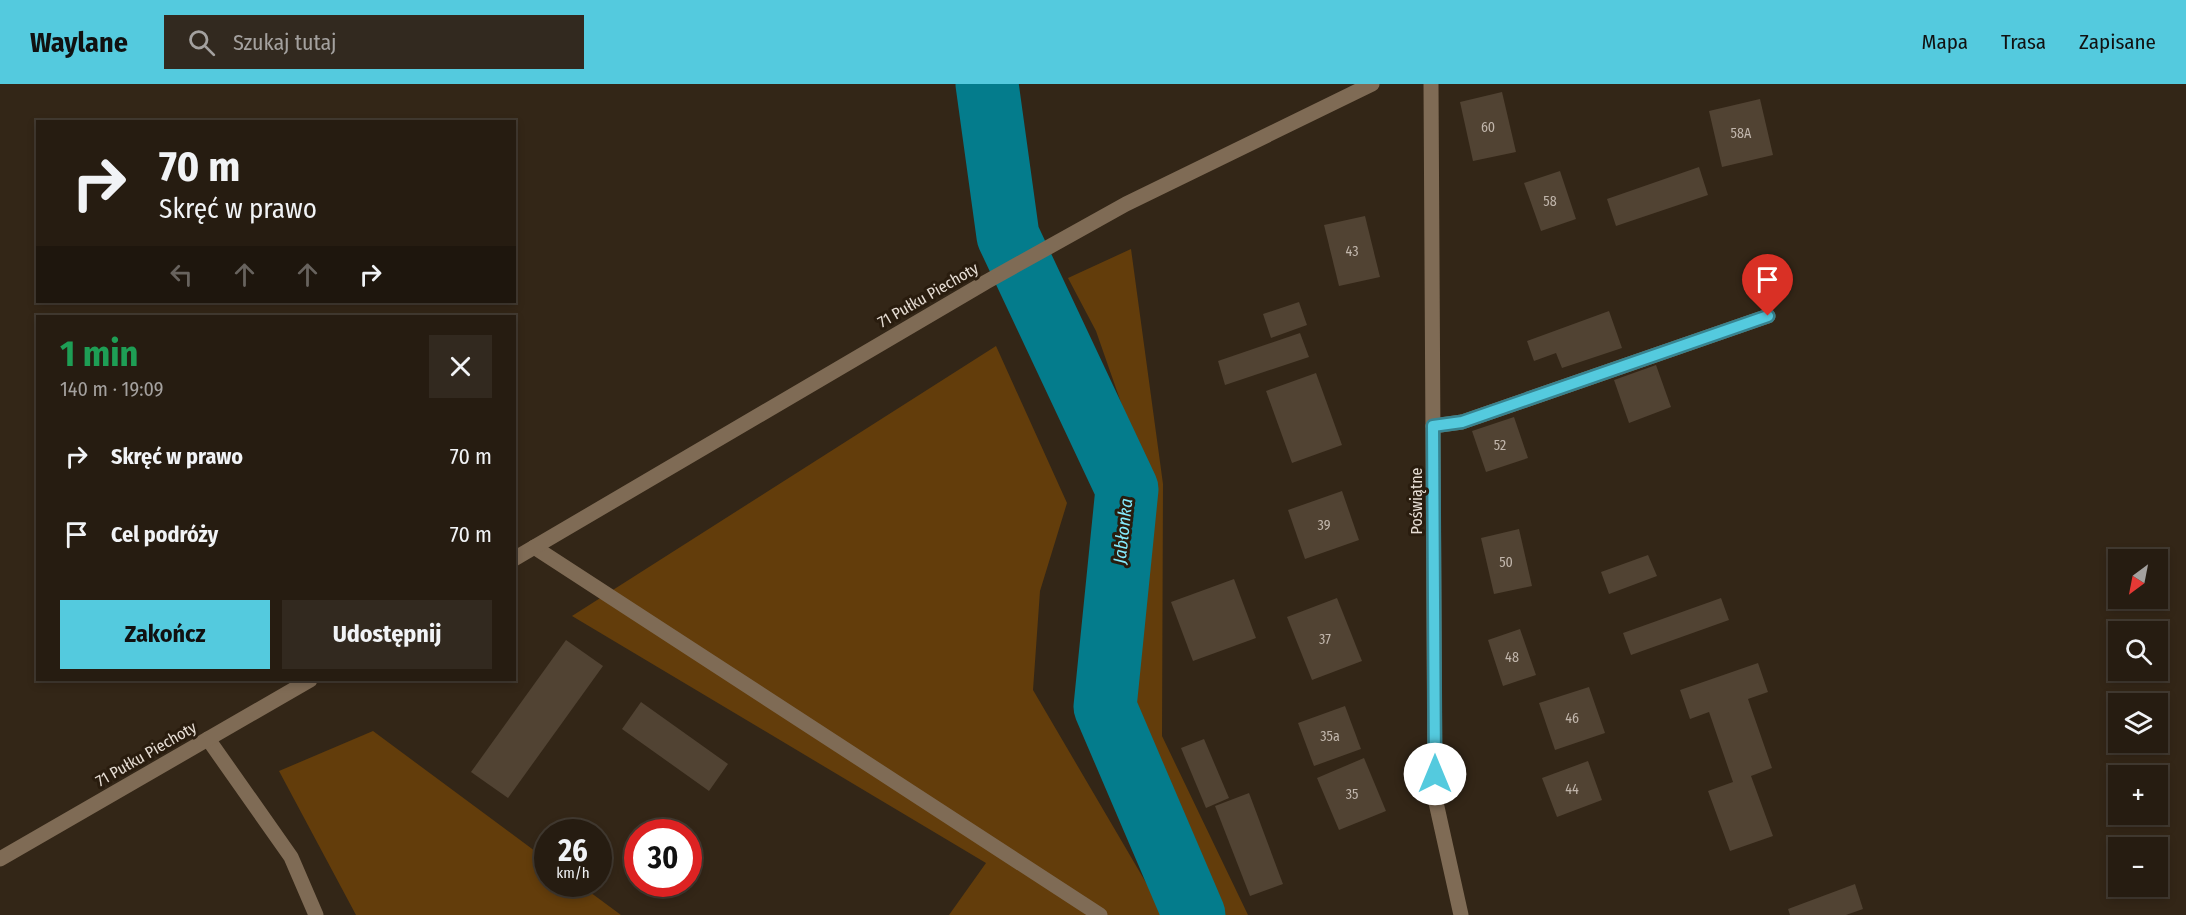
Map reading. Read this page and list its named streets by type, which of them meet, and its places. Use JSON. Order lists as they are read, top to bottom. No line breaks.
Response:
{"streets":{"street":["71 Pułku Piechoty","Poświątne"]},"water":["Jabłonka"],"house_numbers":["60","58A","58","43","52","39","50","37","48","46","35a","44","35"],"north":"bottom left","page":{"header":"Waylane","search":"Szukaj tutaj","nav":["Mapa","Trasa","Zapisane"],"turn":["70 m","Skręć w prawo"],"heading":["1 min","140 m · 19:09"],"list":[{"name":"Skręć w prawo","value":"70 m"},{"name":"Cel podróży","value":"70 m"}],"map_buttons":["+","−"],"buttons":["Zakończ","Udostępnij"],"speed":"26 km/h","limit":"30"}}
